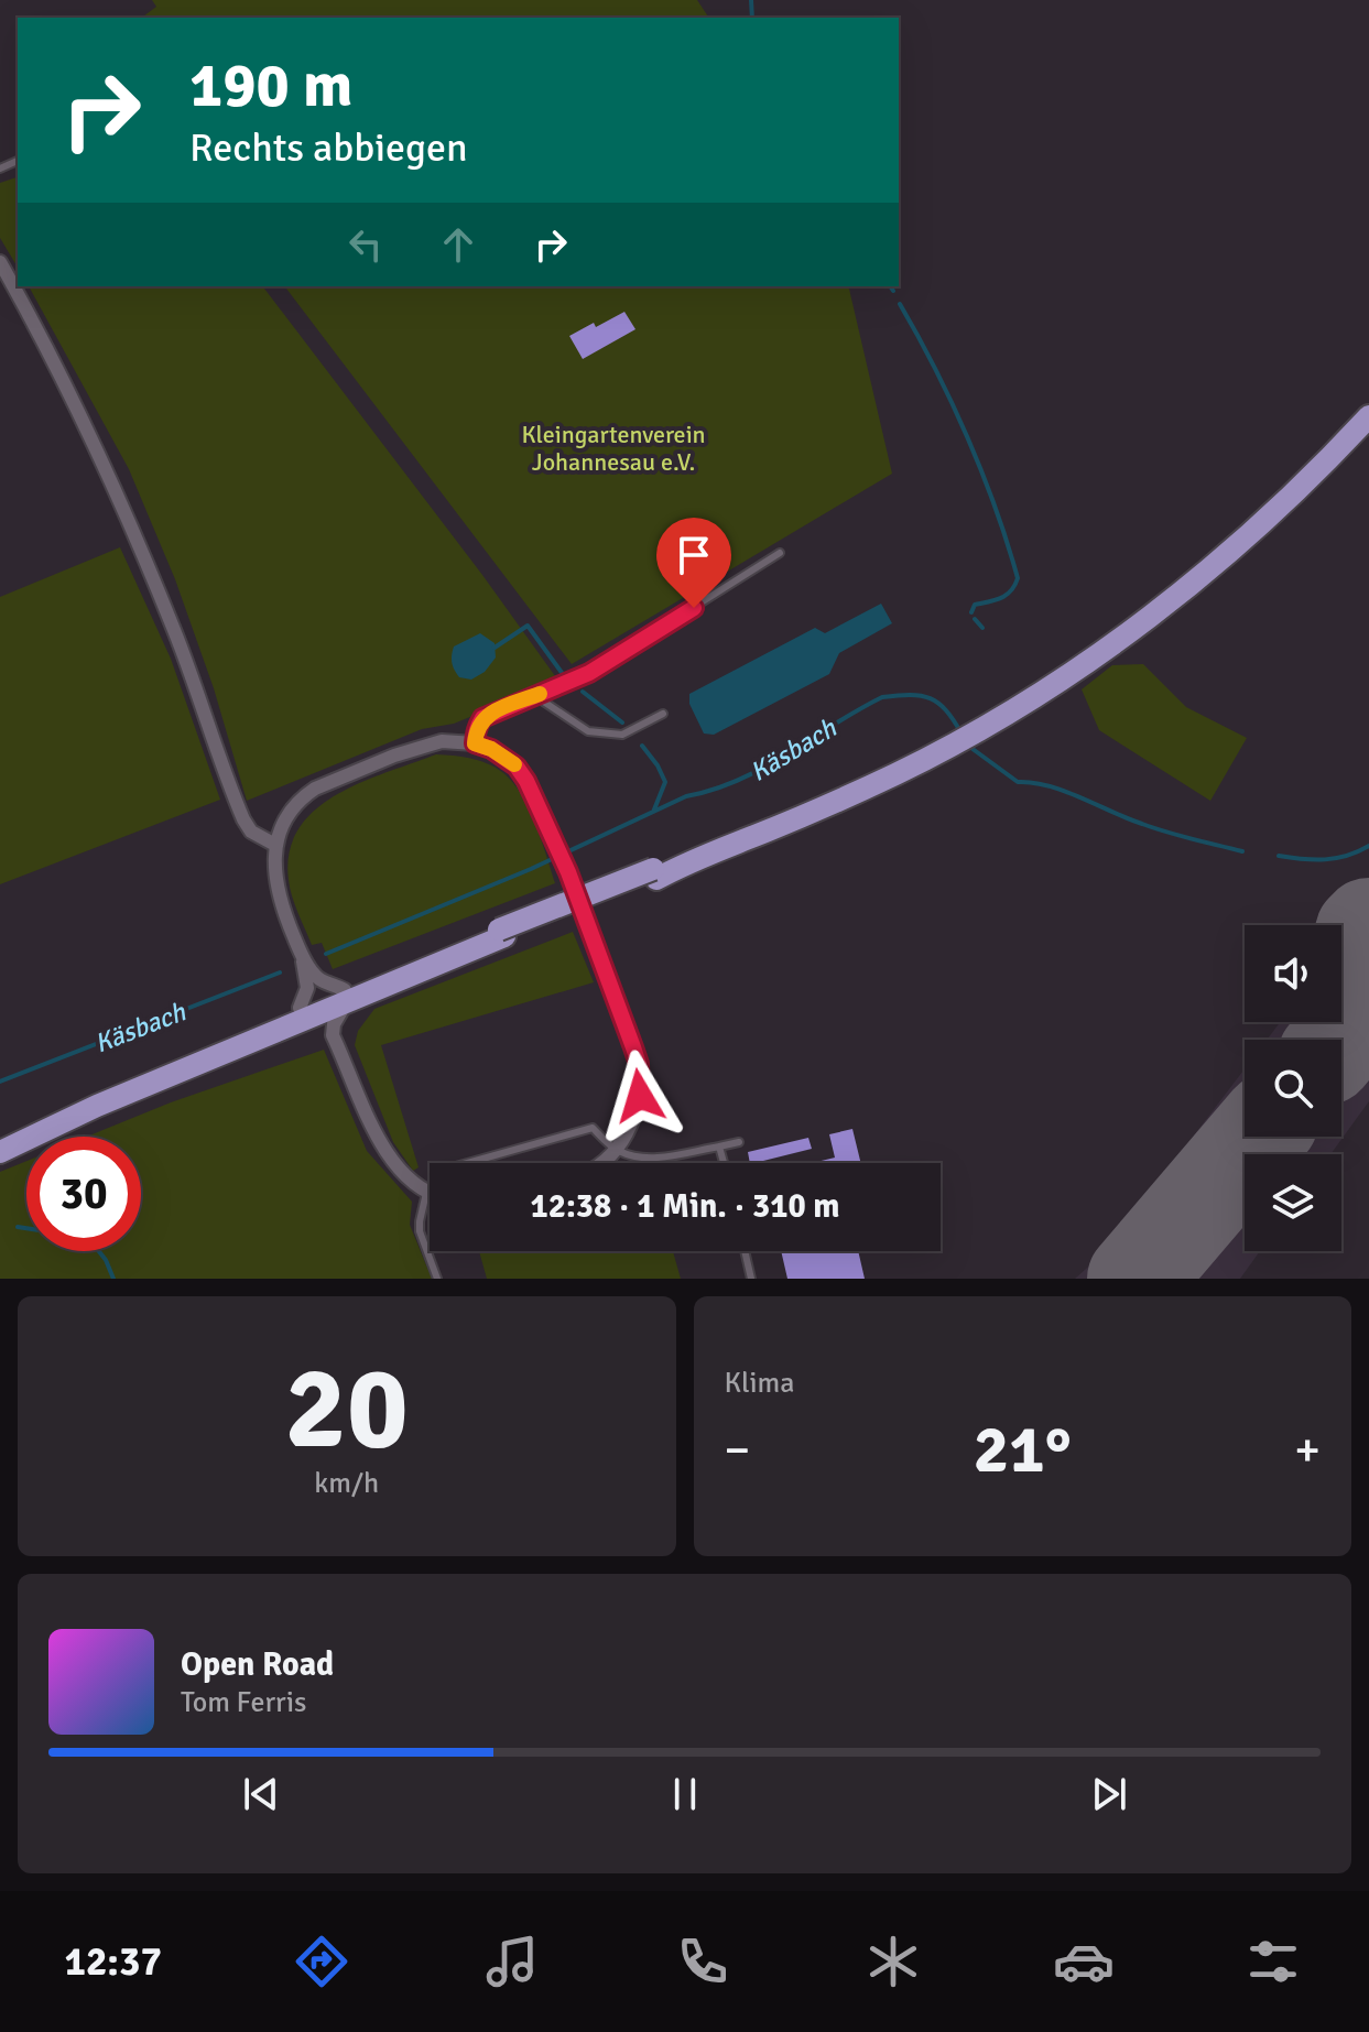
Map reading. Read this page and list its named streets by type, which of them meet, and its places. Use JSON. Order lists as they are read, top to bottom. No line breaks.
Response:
{"water":["Käsbach"],"parks":["Kleingartenverein Johannesau e.V."],"page":{"turn":["190 m","Rechts abbiegen"],"limit":"30","trip":"12:38 · 1 Min. · 310 m","tile":[["20","km/h"],"Klima"],"heat":["−","21°","+"],"song":["Open Road","Tom Ferris"],"tabs":"12:37"}}
